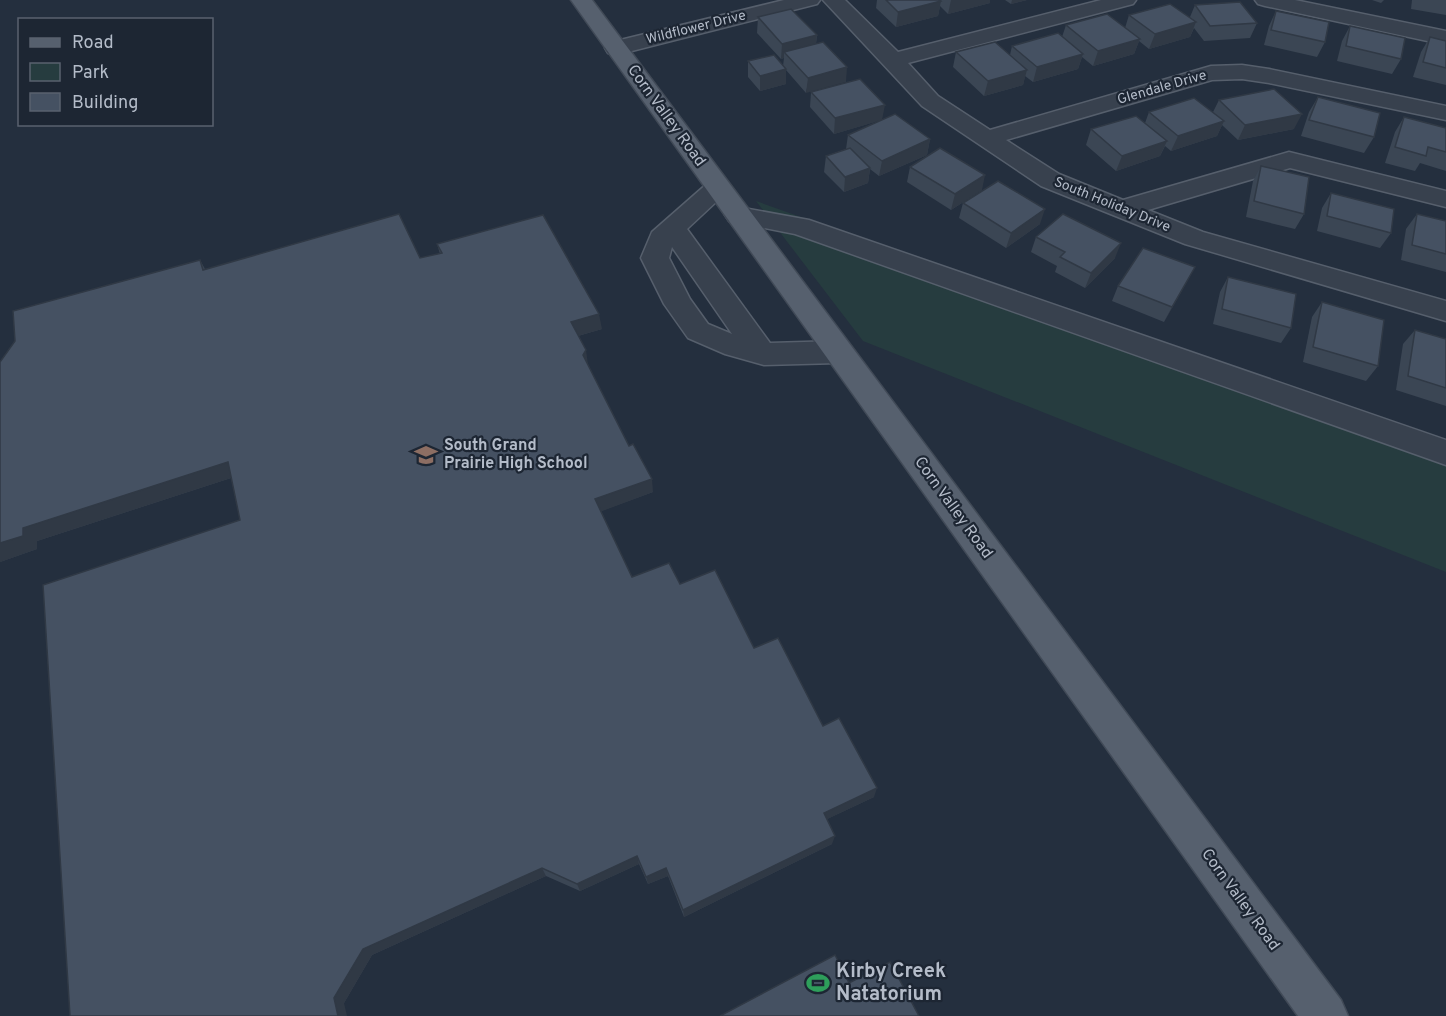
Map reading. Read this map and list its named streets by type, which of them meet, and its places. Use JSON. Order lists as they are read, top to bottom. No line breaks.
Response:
{"streets":{"main road":["Corn Valley Road"],"street":["Wildflower Drive","Glendale Drive","South Holiday Drive"]},"crossings":[["Wildflower Drive","Corn Valley Road"],["Glendale Drive","South Holiday Drive"]],"places":{"school or university":["South Grand Prairie High School"],"sports":["Kirby Creek Natatorium"]},"legend":["Road","Park","Building"]}
